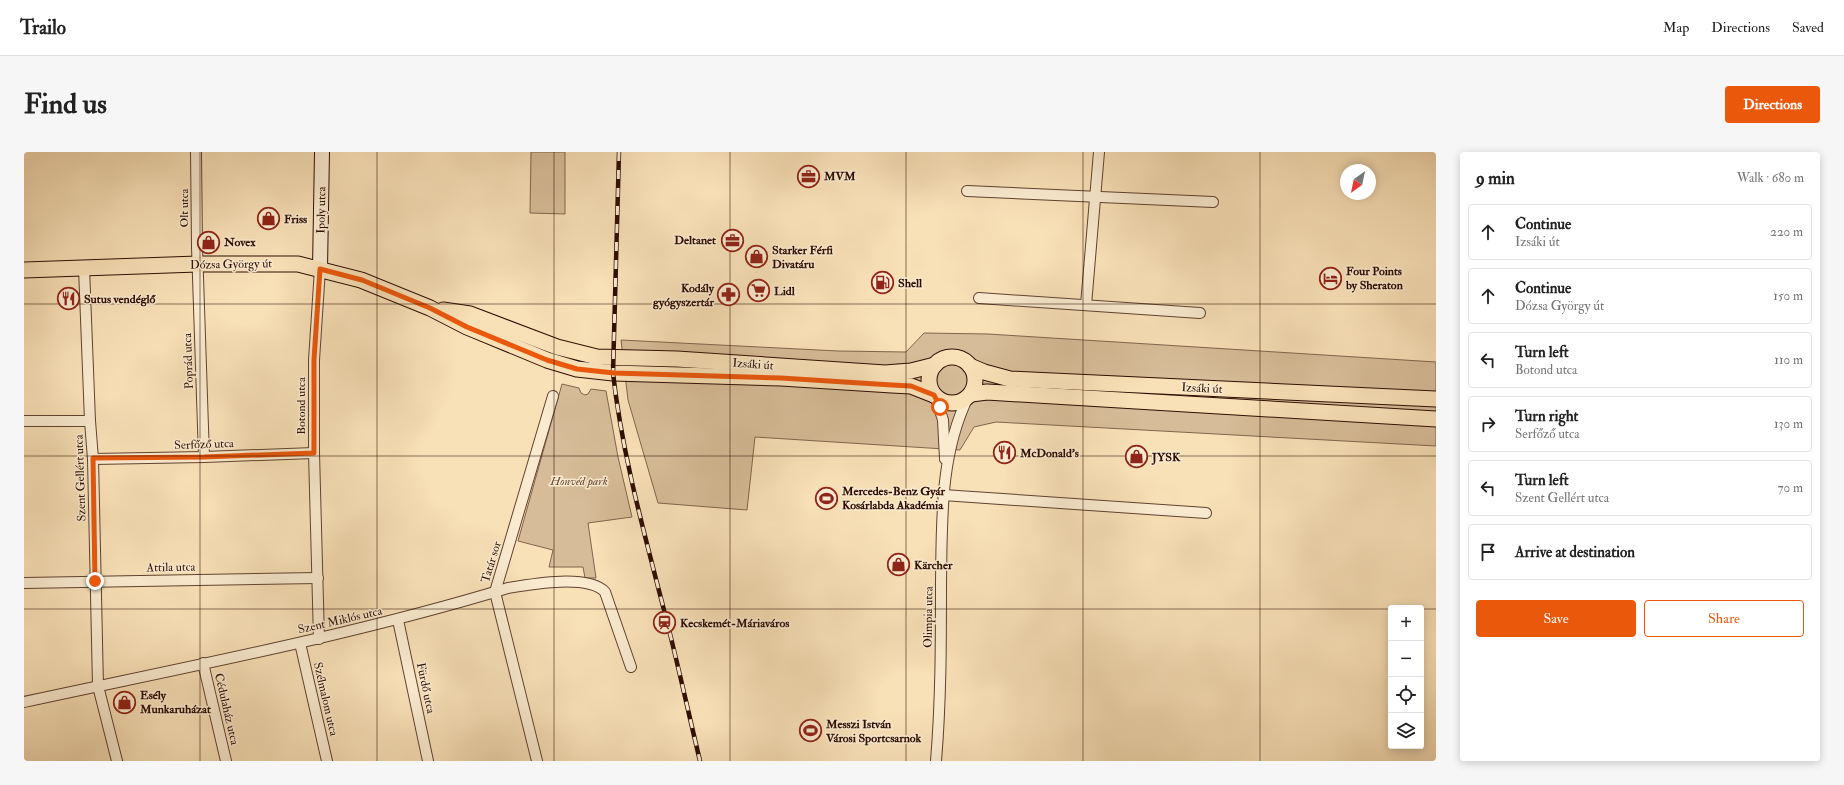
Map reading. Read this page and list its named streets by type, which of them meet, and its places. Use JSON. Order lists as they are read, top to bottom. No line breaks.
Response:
{"streets":{"main road":["Dózsa György út","Izsáki út"],"street":["Olt utca","Ipoly utca","Poprád utca","Botond utca","Serfőző utca","Szent Gellért utca","Tatár sor","Attila utca","Olimpia utca","Szent Miklós utca","Fürdő utca","Szélmalom utca","Cédulaház utca"]},"crossings":[["Olt utca","Dózsa György út"],["Olt utca","Poprád utca"],["Ipoly utca","Dózsa György út"],["Ipoly utca","Botond utca"],["Dózsa György út","Poprád utca"],["Dózsa György út","Izsáki út"],["Dózsa György út","Botond utca"],["Dózsa György út","Szent Gellért utca"],["Poprád utca","Serfőző utca"],["Izsáki út","Olimpia utca"],["Botond utca","Serfőző utca"],["Botond utca","Attila utca"],["Botond utca","Szent Miklós utca"],["Serfőző utca","Szent Gellért utca"],["Szent Gellért utca","Attila utca"],["Szent Gellért utca","Szent Miklós utca"],["Tatár sor","Szent Miklós utca"],["Szent Miklós utca","Fürdő utca"],["Szent Miklós utca","Szélmalom utca"],["Szent Miklós utca","Cédulaház utca"]],"parks":["Honvéd park"],"places":{"office":["MVM","Deltanet"],"shop":["Friss","Novex","Starker Férfi Divatáru","JYSK","Kärcher","Esély Munkaruházat"],"hotel":["Four Points by Sheraton"],"fuel station":["Shell"],"supermarket":["Lidl"],"pharmacy":["Kodály gyógyszertár"],"restaurant":["Sutus vendéglő","McDonald's"],"sports":["Mercedes-Benz Gyár Kosárlabda Akadémia","Messzi István Városi Sportcsarnok"],"station":["Kecskemét-Máriaváros"]},"north":"bottom left","page":{"header":"Trailo","nav":["Map","Directions","Saved"],"buttons":["Directions",["Save","Share"]],"title":"Find us","heading":["9 min","Walk · 680 m"],"list":[["Continue","Izsáki út","220 m"],["Continue","Dózsa György út","150 m"],["Turn left","Botond utca","110 m"],["Turn right","Serfőző utca","130 m"],["Turn left","Szent Gellért utca","70 m"],"Arrive at destination"],"map_buttons":["+","−"]}}
